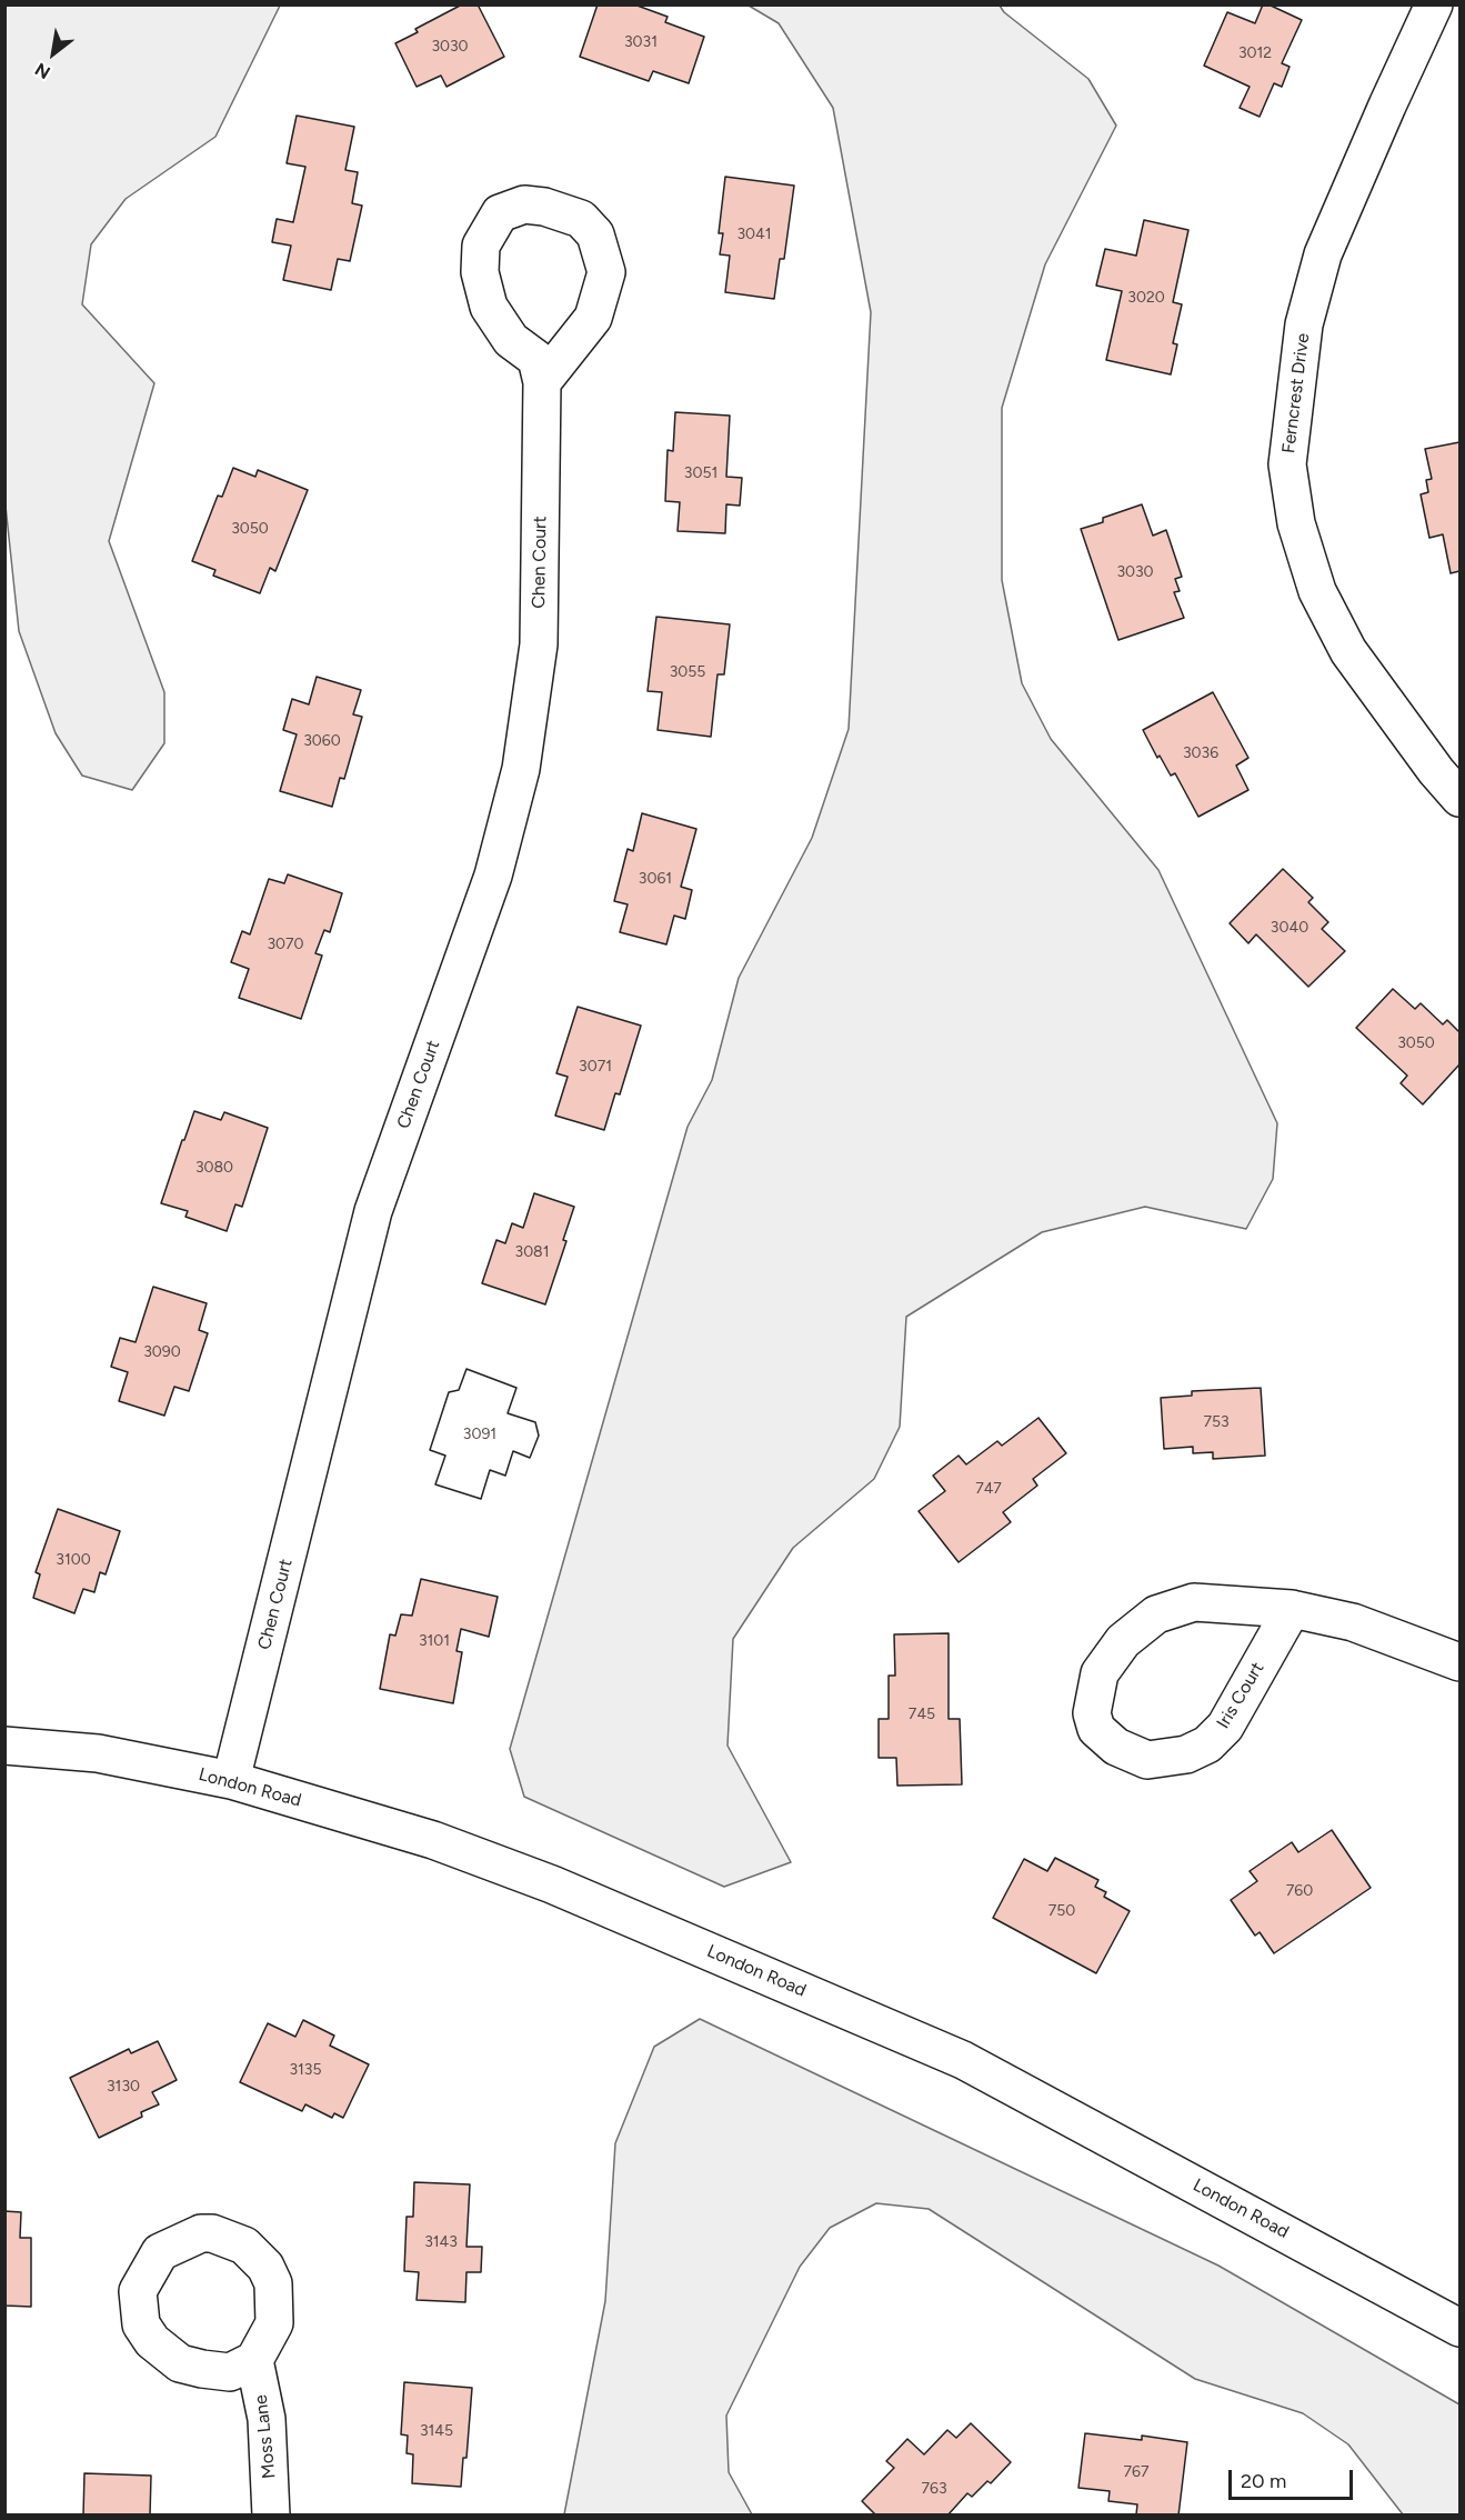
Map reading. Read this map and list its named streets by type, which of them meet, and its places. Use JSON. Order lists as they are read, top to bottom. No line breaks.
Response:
{"streets":{"street":["Ferncrest Drive","Chen Court","Iris Court","London Road","Moss Lane"]},"crossings":[["Chen Court","London Road"]],"house_numbers":["3031","3030","3012","3041","3020","3051","3050","3030","3055","3060","3036","3061","3040","3070","3050","3071","3080","3081","3090","753","3091","747","3100","3101","745","760","750","3135","3130","3143","3145","767","763"],"scale_bar":"20 m","north":"bottom left"}
